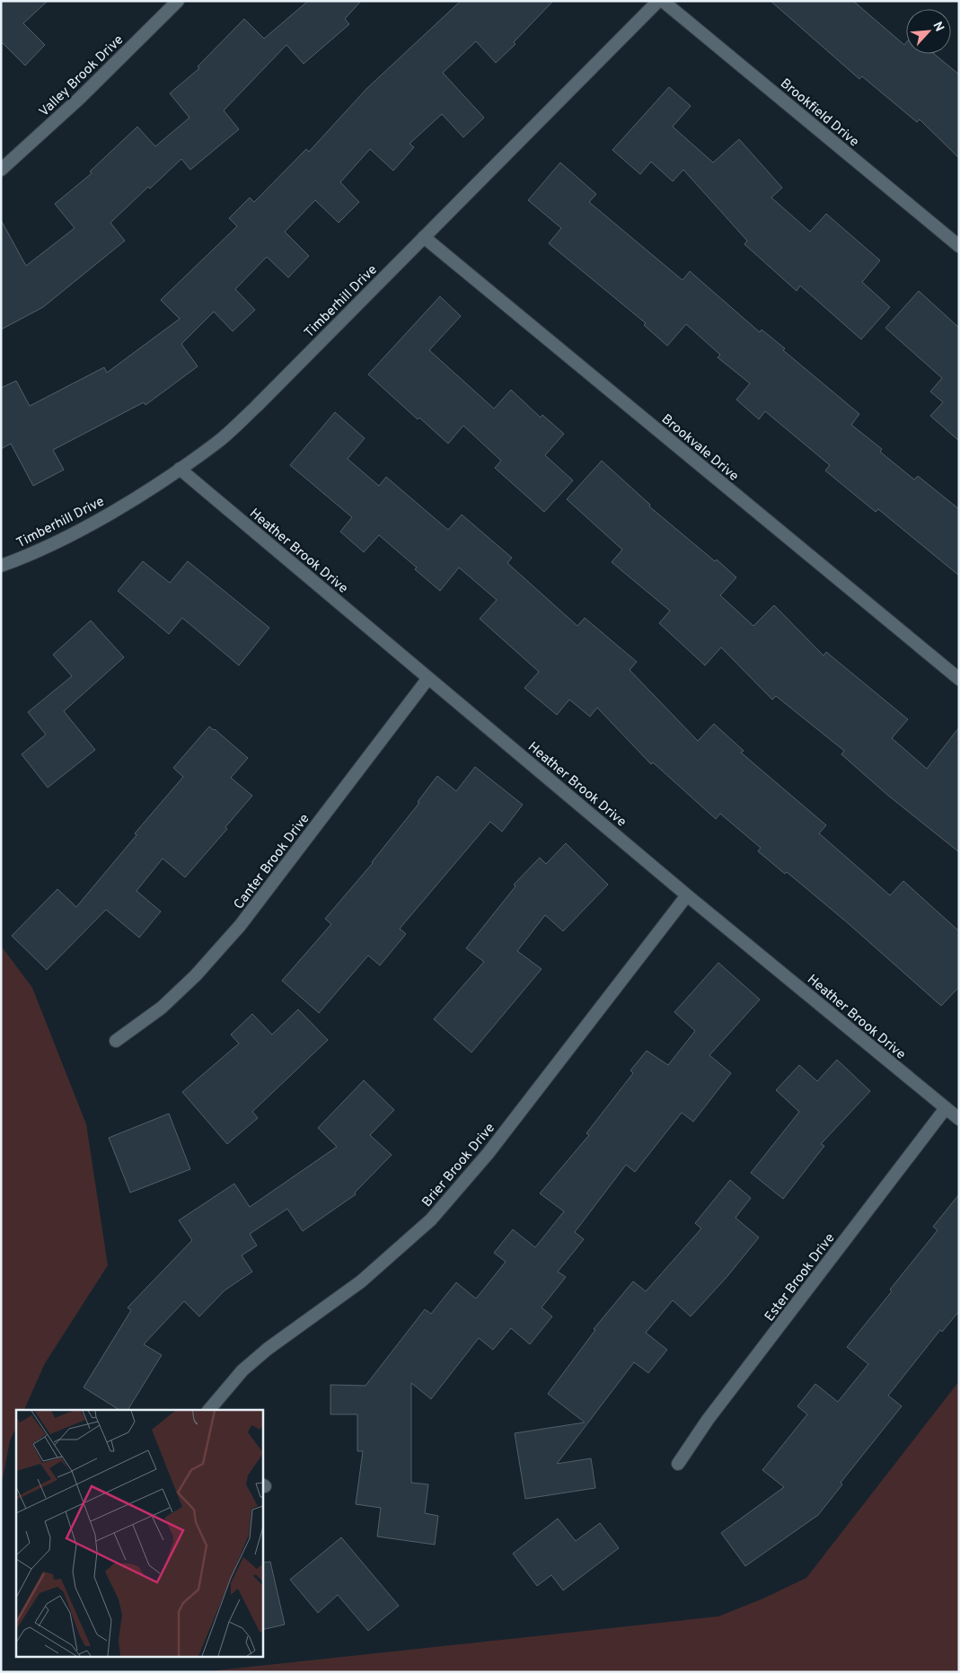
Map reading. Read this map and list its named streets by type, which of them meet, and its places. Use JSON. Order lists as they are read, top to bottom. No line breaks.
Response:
{"streets":{"street":["Valley Brook Drive","Brookfield Drive","Timberhill Drive","Brookvale Drive","Heather Brook Drive","Canter Brook Drive","Brier Brook Drive","Ester Brook Drive"]},"crossings":[["Timberhill Drive","Brookvale Drive"],["Timberhill Drive","Heather Brook Drive"],["Heather Brook Drive","Canter Brook Drive"],["Heather Brook Drive","Brier Brook Drive"],["Heather Brook Drive","Ester Brook Drive"]],"north":"top right"}
